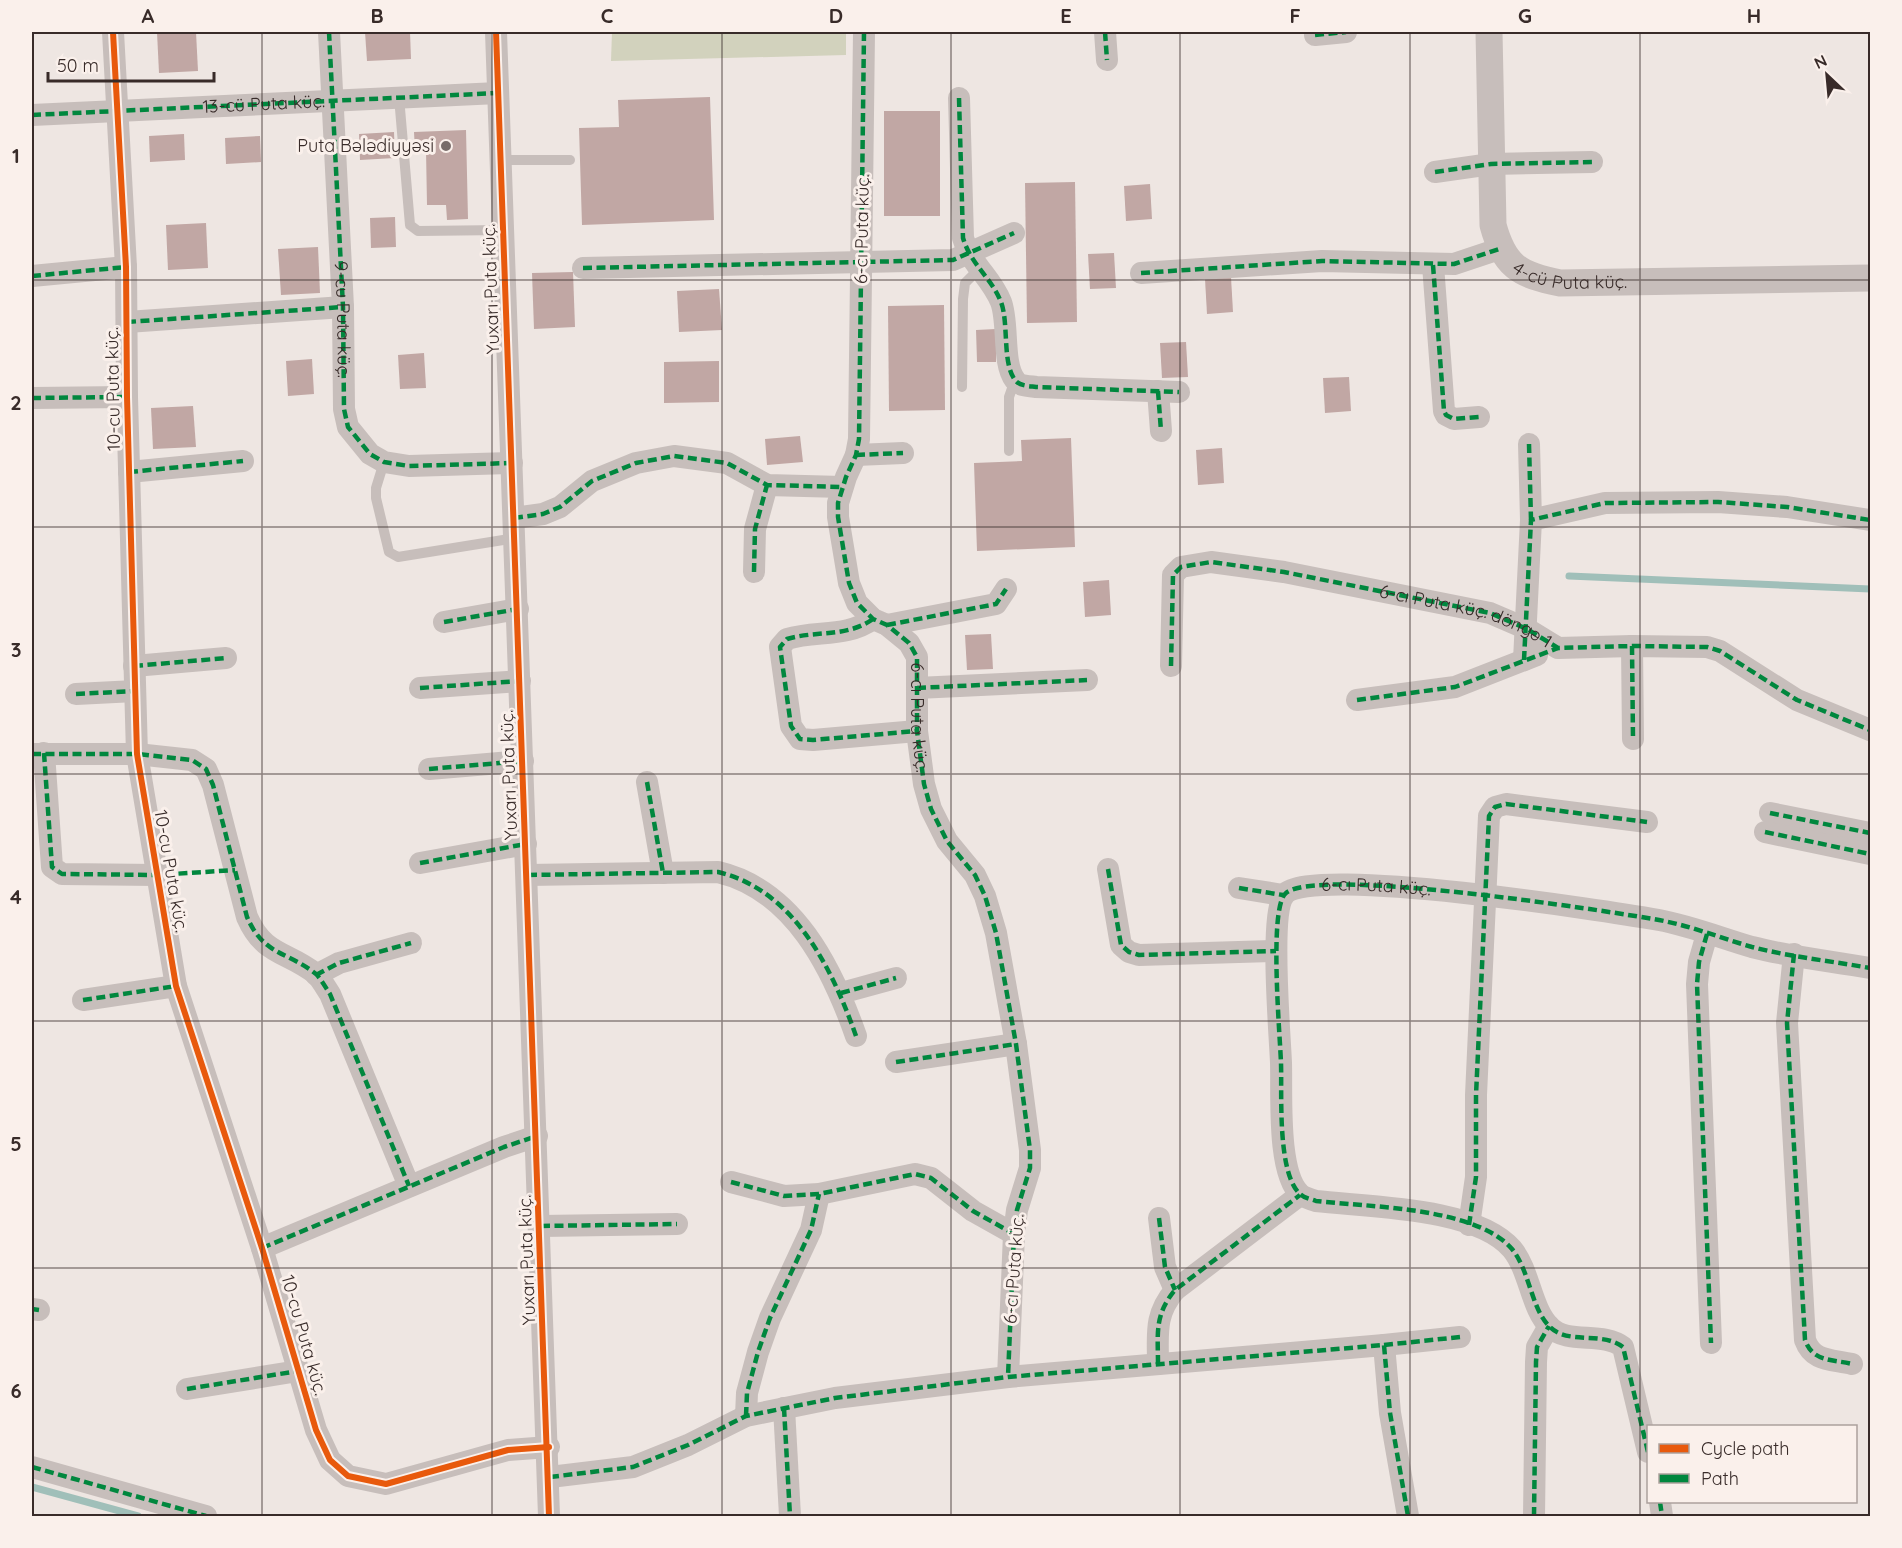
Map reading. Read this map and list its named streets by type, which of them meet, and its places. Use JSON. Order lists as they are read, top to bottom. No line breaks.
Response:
{"streets":{"street":["13-cü Puta küç.","6-cı Puta küç.","4-cü Puta küç.","Yuxarı Puta küç.","9-cu Puta küç.","10-cu Puta küç.","6-cı Puta küç. döngə 1"]},"crossings":[["13-cü Puta küç.","Yuxarı Puta küç."],["13-cü Puta küç.","9-cu Puta küç."],["13-cü Puta küç.","10-cu Puta küç."],["Yuxarı Puta küç.","10-cu Puta küç."]],"places":["Puta Bələdiyyəsi"],"legend":["Cycle path","Path"],"scale_bar":"50 m","north":"top left","grid":{"columns":["A","B","C","D","E","F","G","H"],"rows":["1","2","3","4","5","6"]}}
